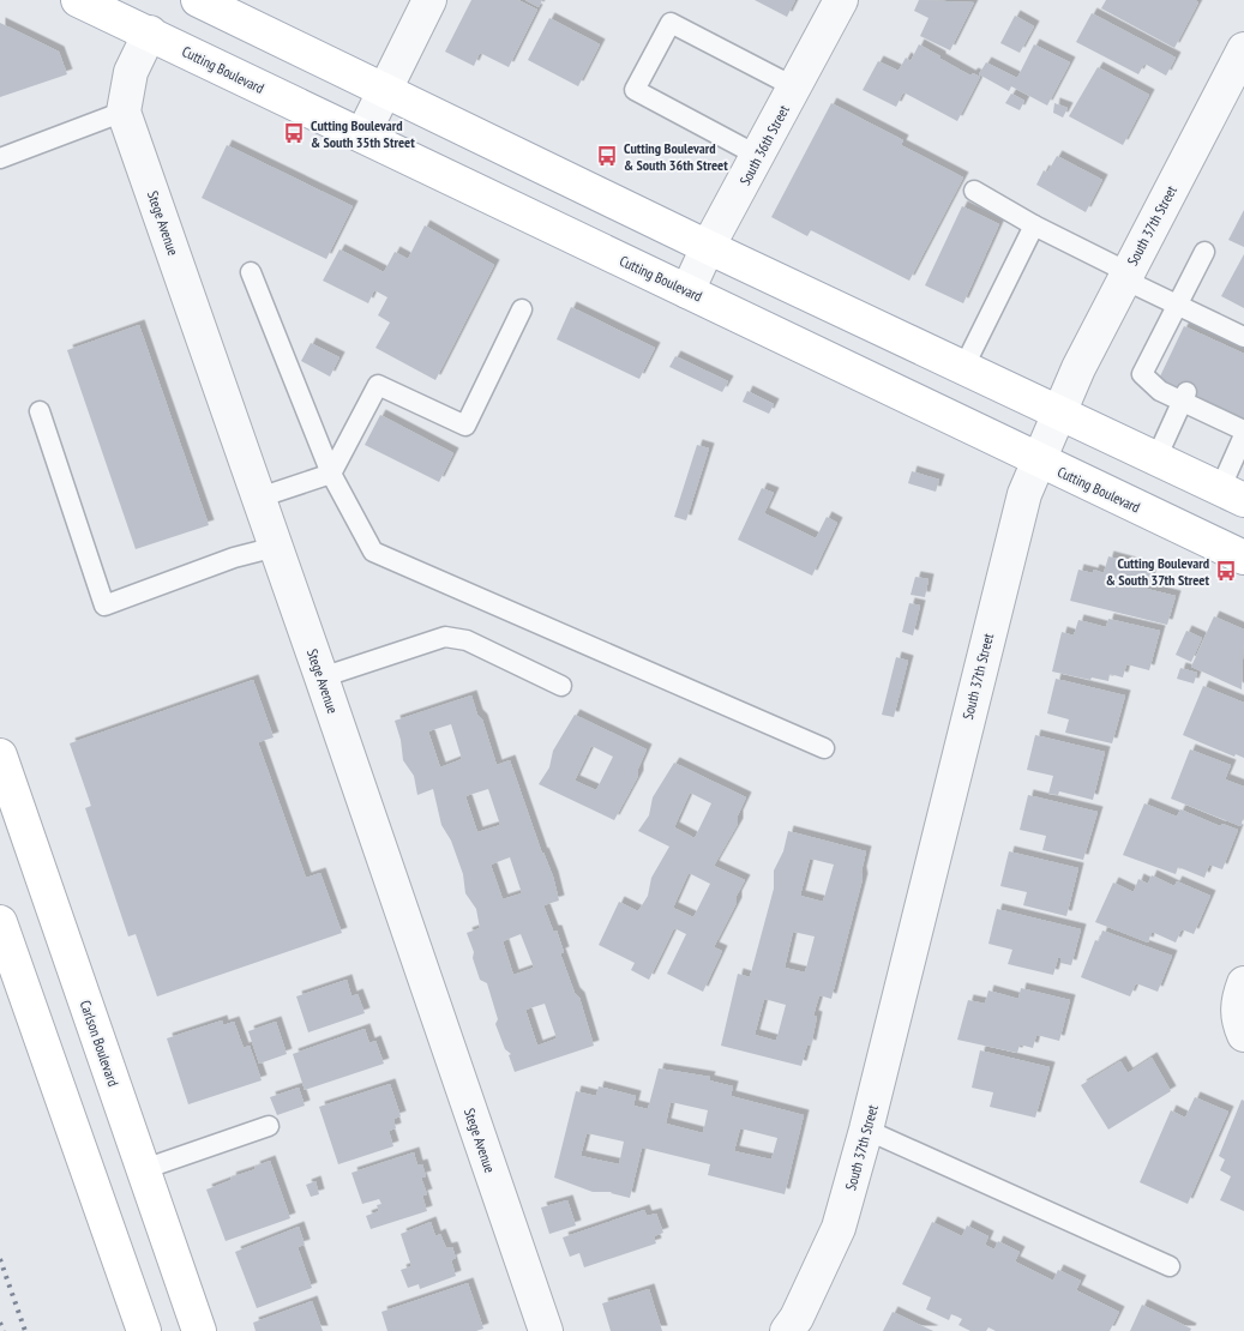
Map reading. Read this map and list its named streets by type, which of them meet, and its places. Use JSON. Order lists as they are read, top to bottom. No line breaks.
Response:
{"streets":{"main road":["Cutting Boulevard","Carlson Boulevard"],"street":["South 36th Street","Stege Avenue","South 37th Street"]},"crossings":[["Cutting Boulevard","South 36th Street"],["Cutting Boulevard","Stege Avenue"],["Cutting Boulevard","South 37th Street"]],"places":{"bus stop":["Cutting Boulevard & South 35th Street","Cutting Boulevard & South 36th Street","Cutting Boulevard & South 37th Street"]}}
